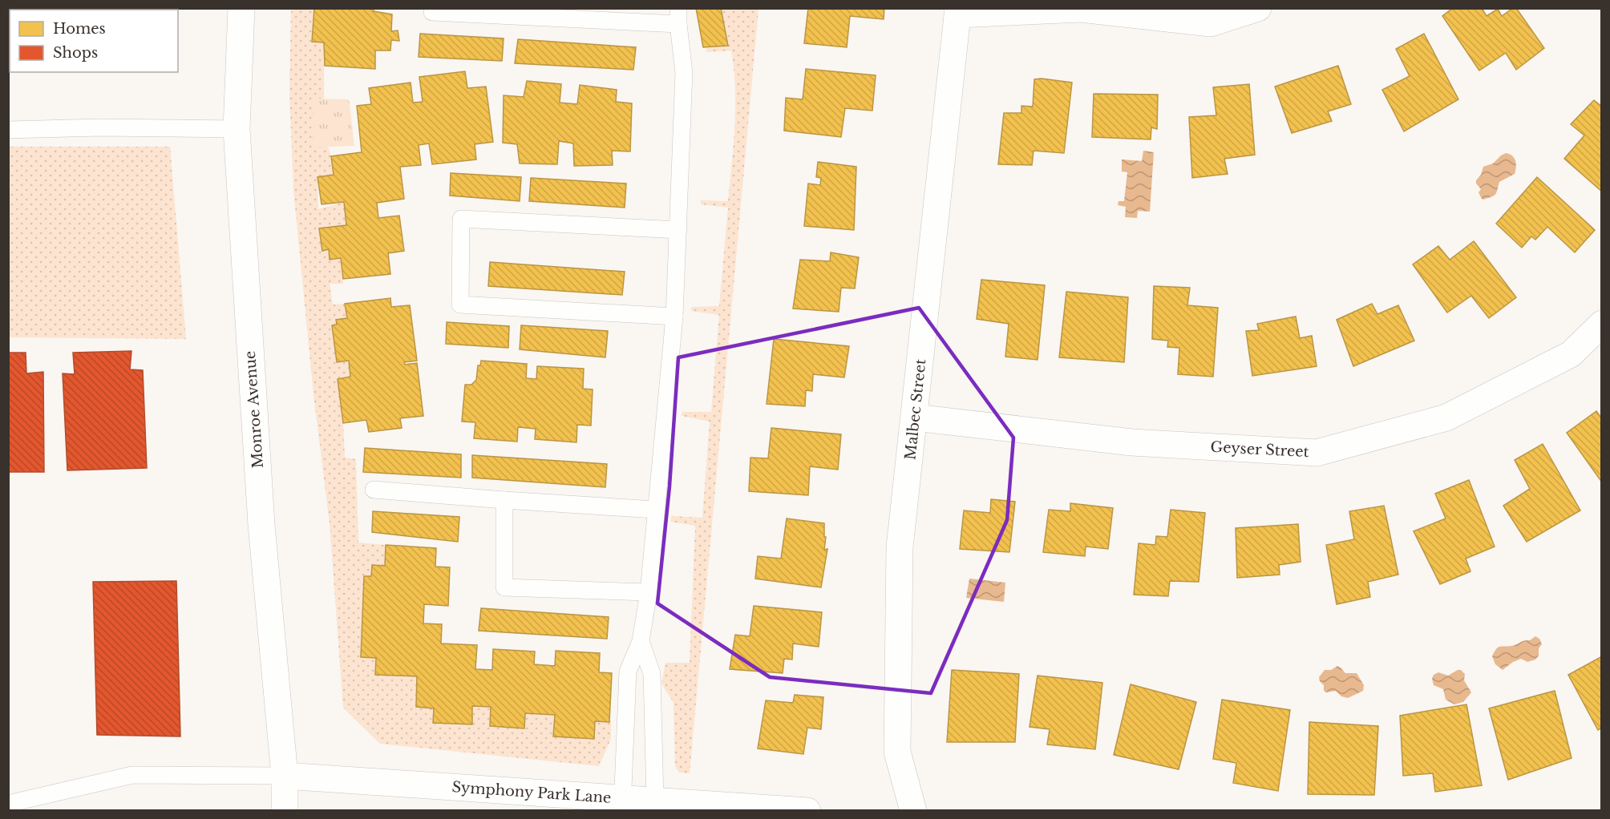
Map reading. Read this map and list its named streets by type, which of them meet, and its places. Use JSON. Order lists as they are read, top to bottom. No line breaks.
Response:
{"streets":{"street":["Monroe Avenue","Malbec Street","Geyser Street","Symphony Park Lane"]},"crossings":[["Monroe Avenue","Symphony Park Lane"],["Malbec Street","Geyser Street"]],"legend":["Homes","Shops"]}
